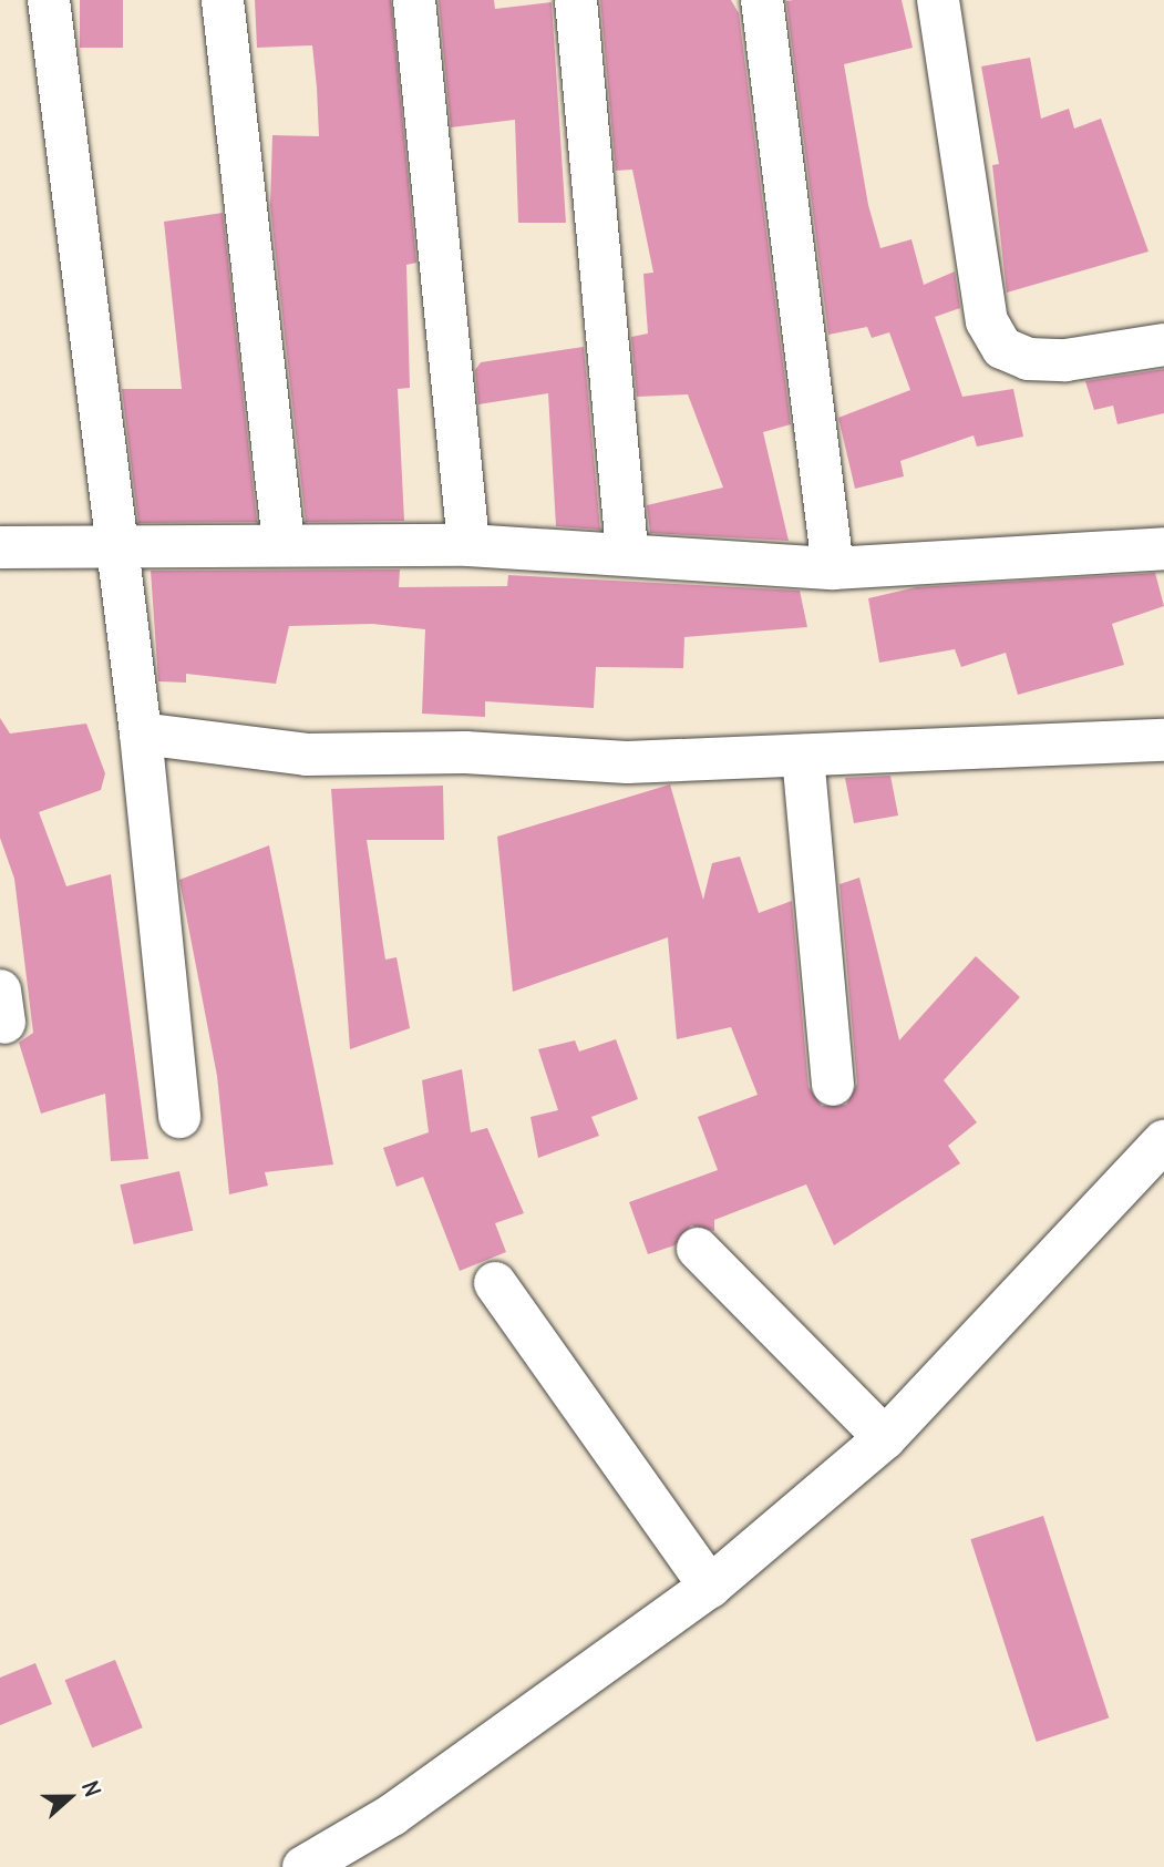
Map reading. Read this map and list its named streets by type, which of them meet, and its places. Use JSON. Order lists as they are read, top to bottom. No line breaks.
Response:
{"north":"right"}
